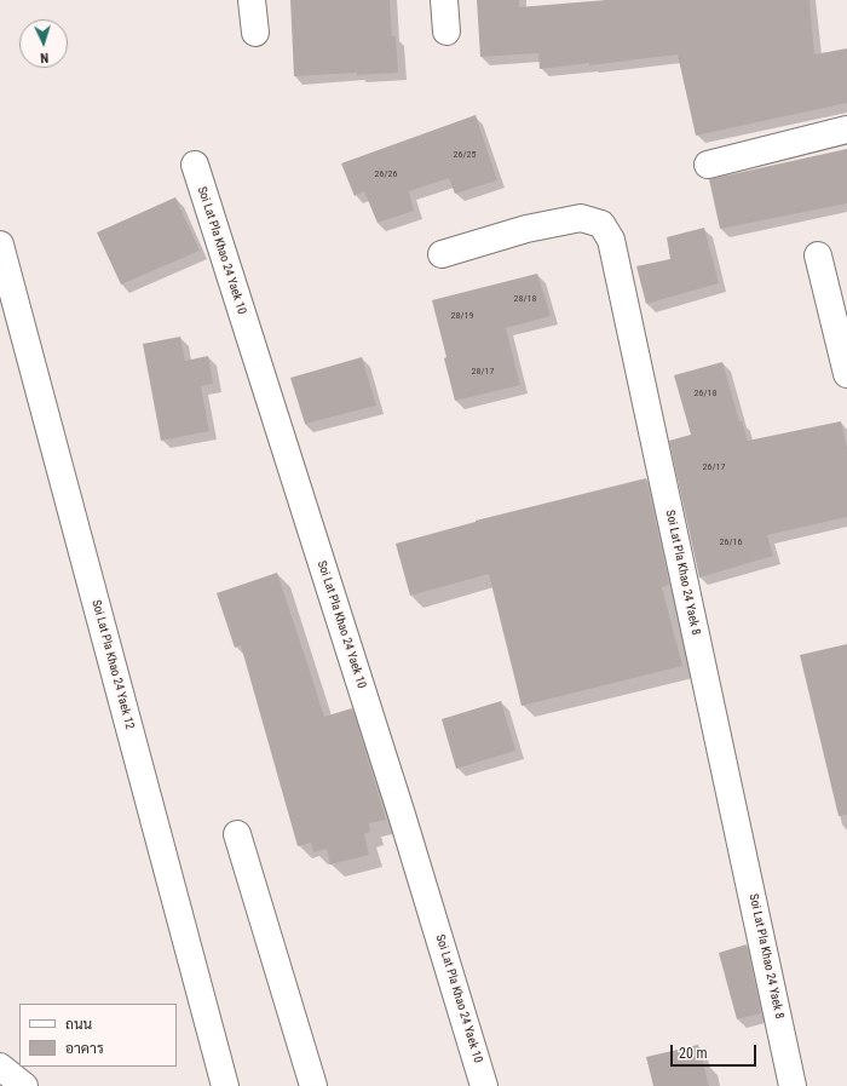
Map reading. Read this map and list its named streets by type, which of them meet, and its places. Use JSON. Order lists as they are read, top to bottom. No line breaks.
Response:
{"streets":{"street":["Soi Lat Pla Khao 24 Yaek 10","Soi Lat Pla Khao 24 Yaek 8","Soi Lat Pla Khao 24 Yaek 12"]},"house_numbers":["26/25","26/26","28/18","28/19","28/17","26/18","26/17","26/16"],"legend":["ถนน","อาคาร"],"scale_bar":"20 m","north":"bottom"}
